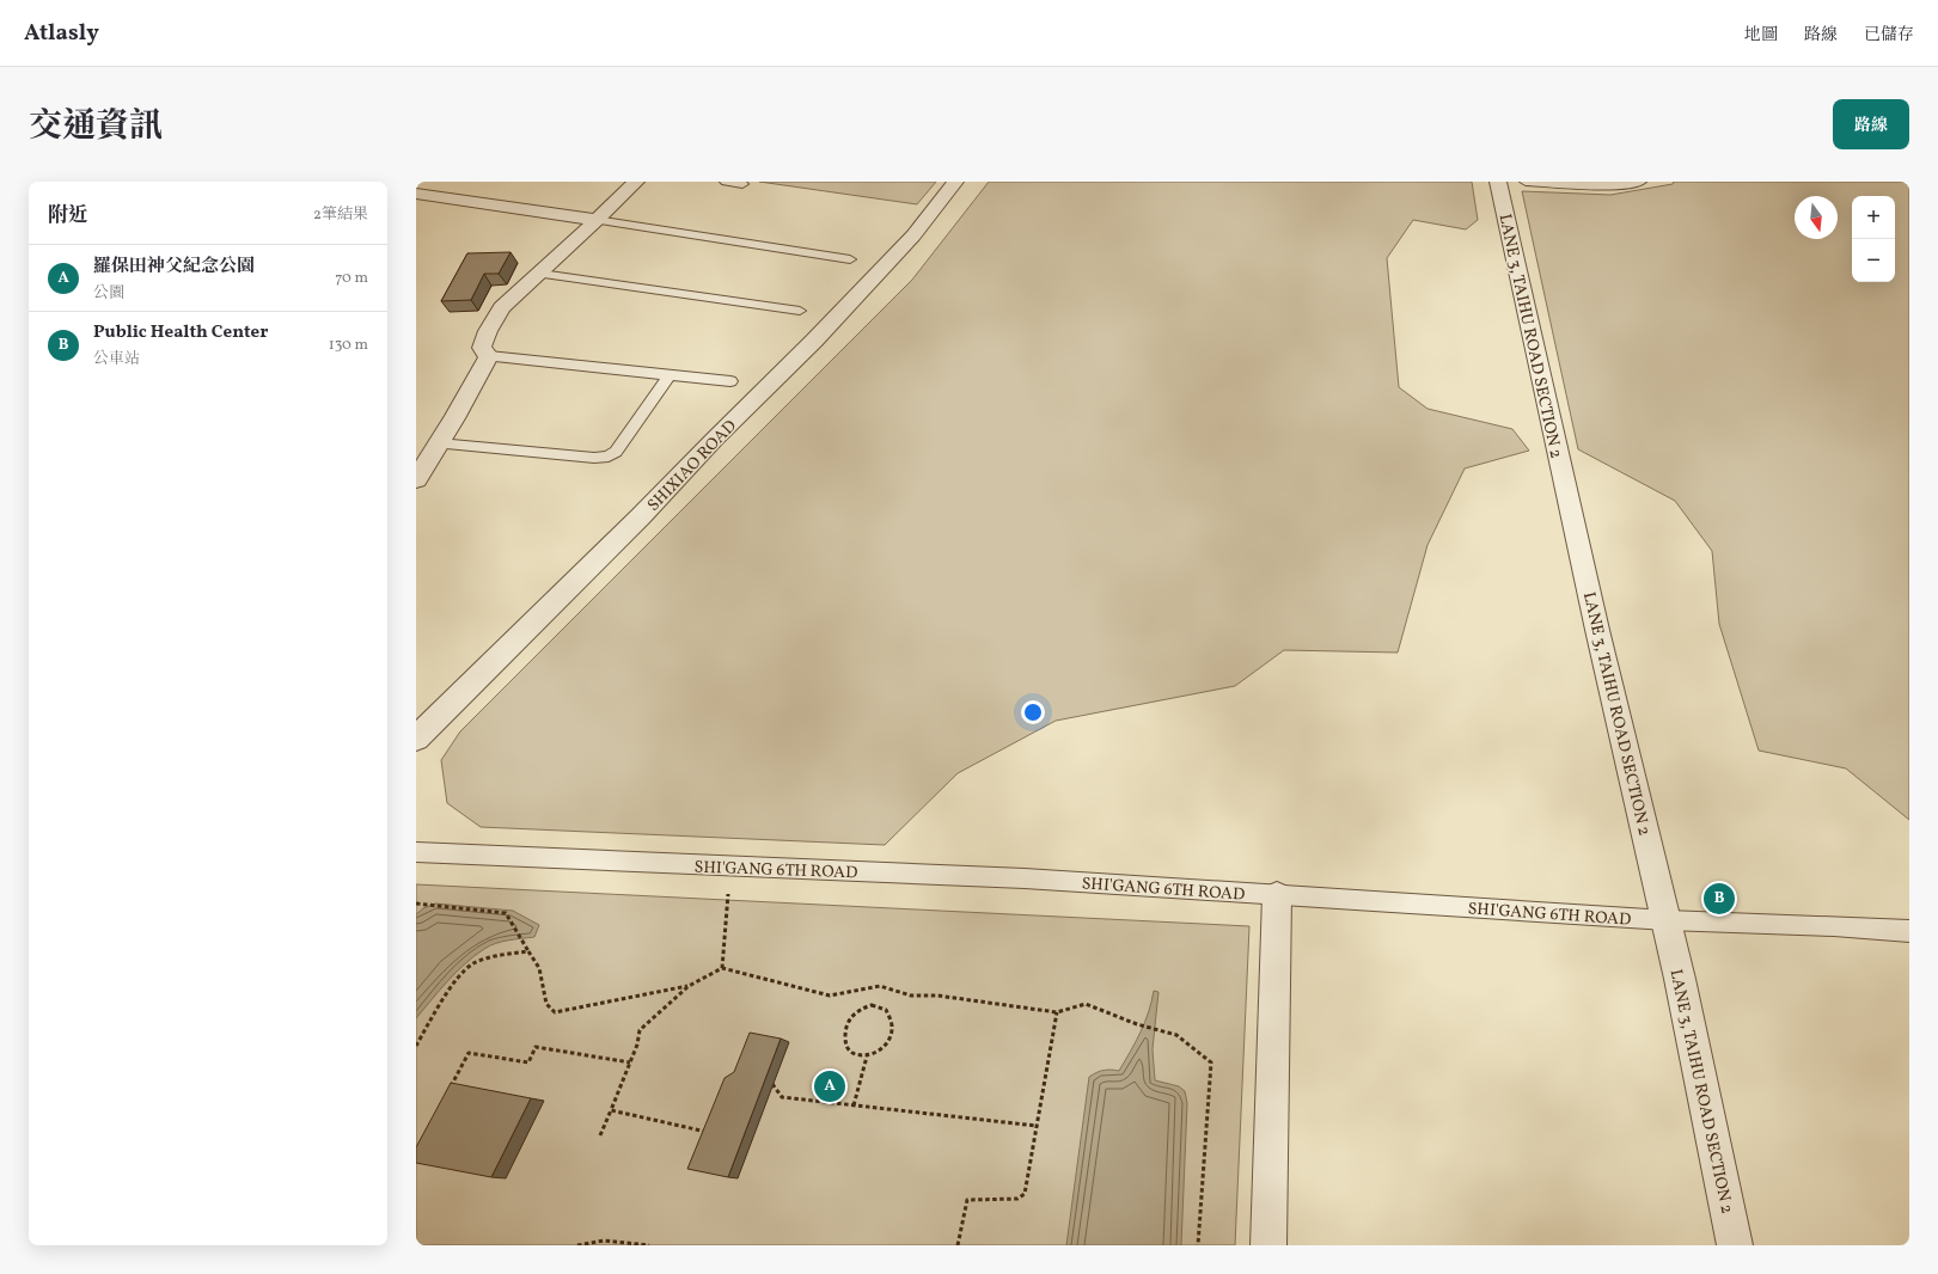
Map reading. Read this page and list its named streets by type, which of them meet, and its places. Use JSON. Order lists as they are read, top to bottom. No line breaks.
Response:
{"streets":{"street":["LANE 3, TAIHU ROAD SECTION 2","SHIXIAO ROAD"],"lane":["SHI'GANG 6TH ROAD"]},"crossings":[["LANE 3, TAIHU ROAD SECTION 2","SHI'GANG 6TH ROAD"]],"north":"bottom","page":{"header":"Atlasly","nav":["地圖","路線","已儲存"],"title":"交通資訊","buttons":"路線","heading":["附近","2筆結果"],"map_buttons":["+","−"],"list":[{"mark":"A","name":"羅保田神父紀念公園","note":"公園","value":"70 m"},{"mark":"B","name":"Public Health Center","note":"公車站","value":"130 m"}],"pins":["B","A"]}}
